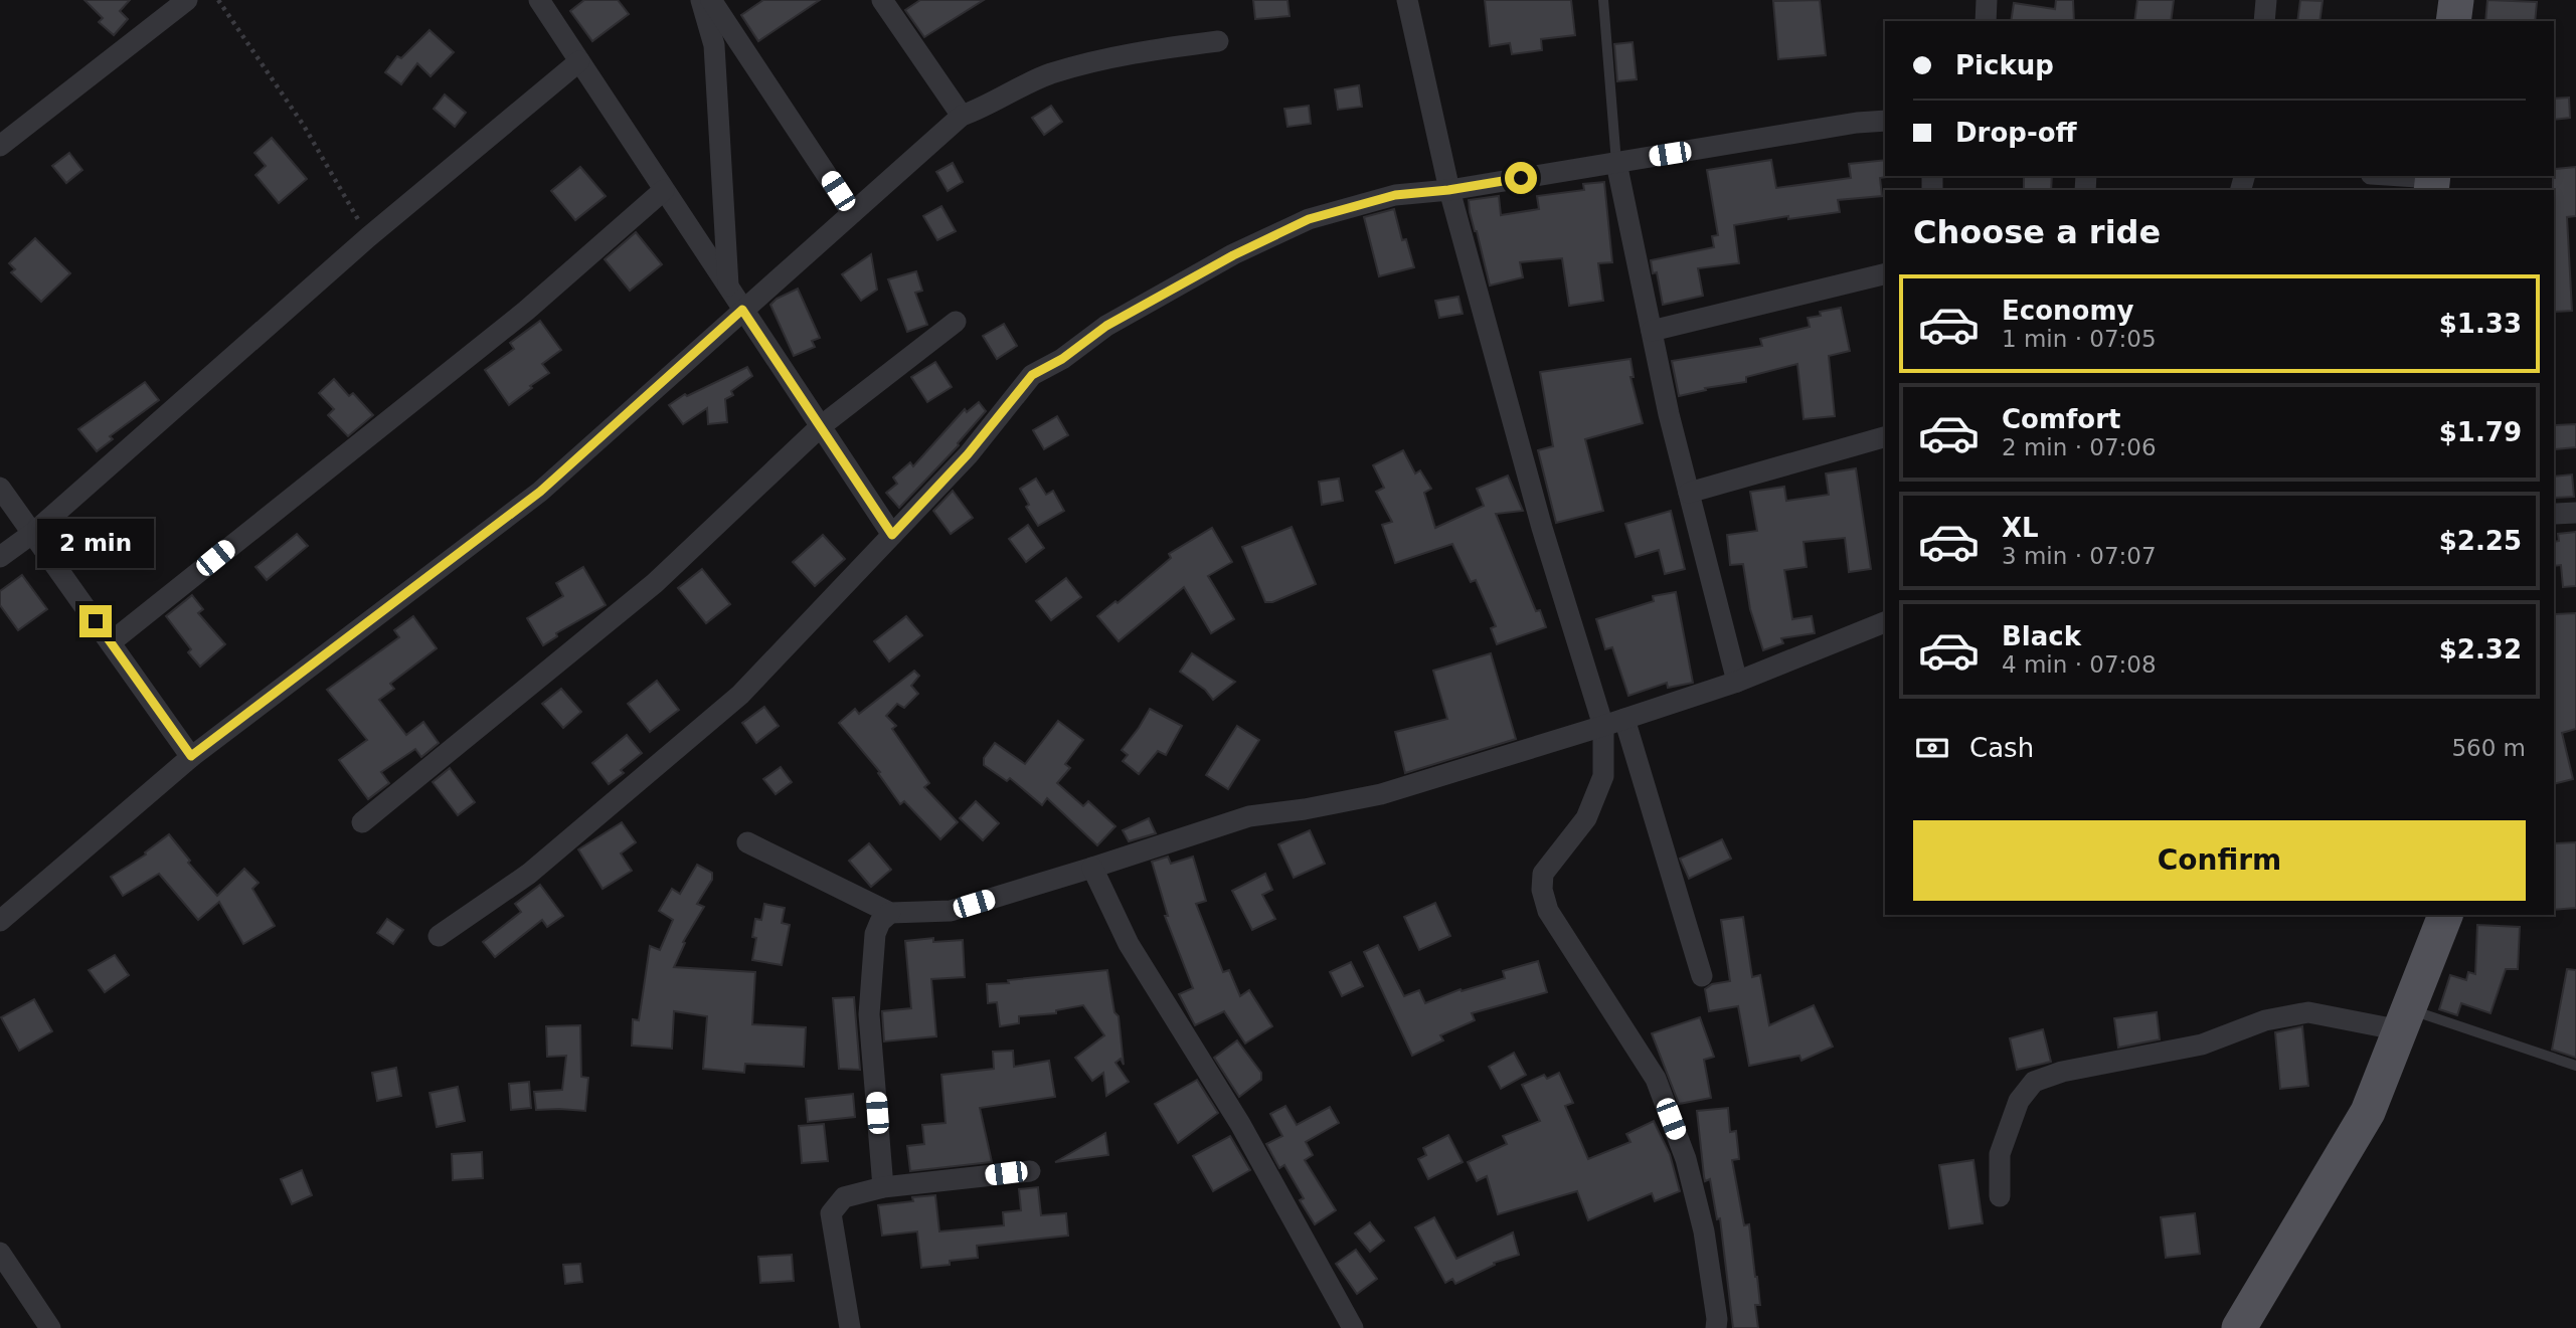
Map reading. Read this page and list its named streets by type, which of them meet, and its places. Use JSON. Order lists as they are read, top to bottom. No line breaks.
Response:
{"page":{"banner":["Pickup","Drop-off"],"heading":"Choose a ride","list":[{"name":"Economy","note":"1 min · 07:05","value":"$1.33"},{"name":"Comfort","note":"2 min · 07:06","value":"$1.79"},{"name":"XL","note":"3 min · 07:07","value":"$2.25"},{"name":"Black","note":"4 min · 07:08","value":"$2.32"}],"bubble":"2 min","pay":["Cash","560 m"],"buttons":"Confirm"}}
